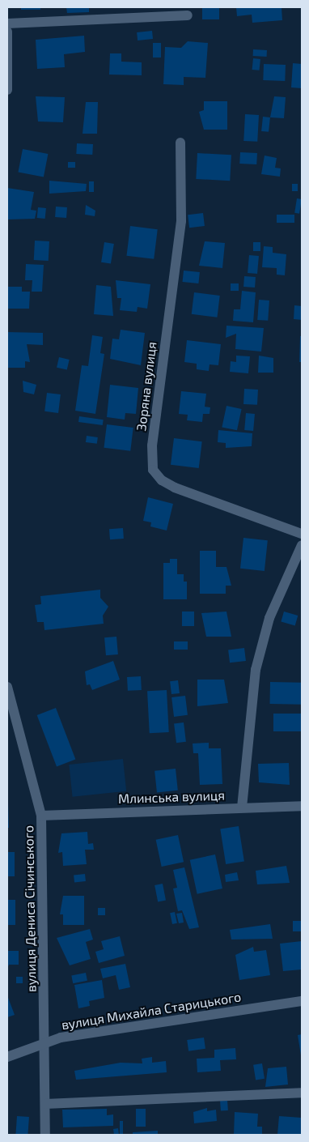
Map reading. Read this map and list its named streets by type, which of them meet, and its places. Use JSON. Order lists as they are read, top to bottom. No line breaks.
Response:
{"streets":{"street":["Зоряна вулиця","Млинська вулиця","вулиця Дениса Січинського","вулиця Михайла Старицького"]},"crossings":[["Млинська вулиця","вулиця Дениса Січинського"],["вулиця Дениса Січинського","вулиця Михайла Старицького"]]}
